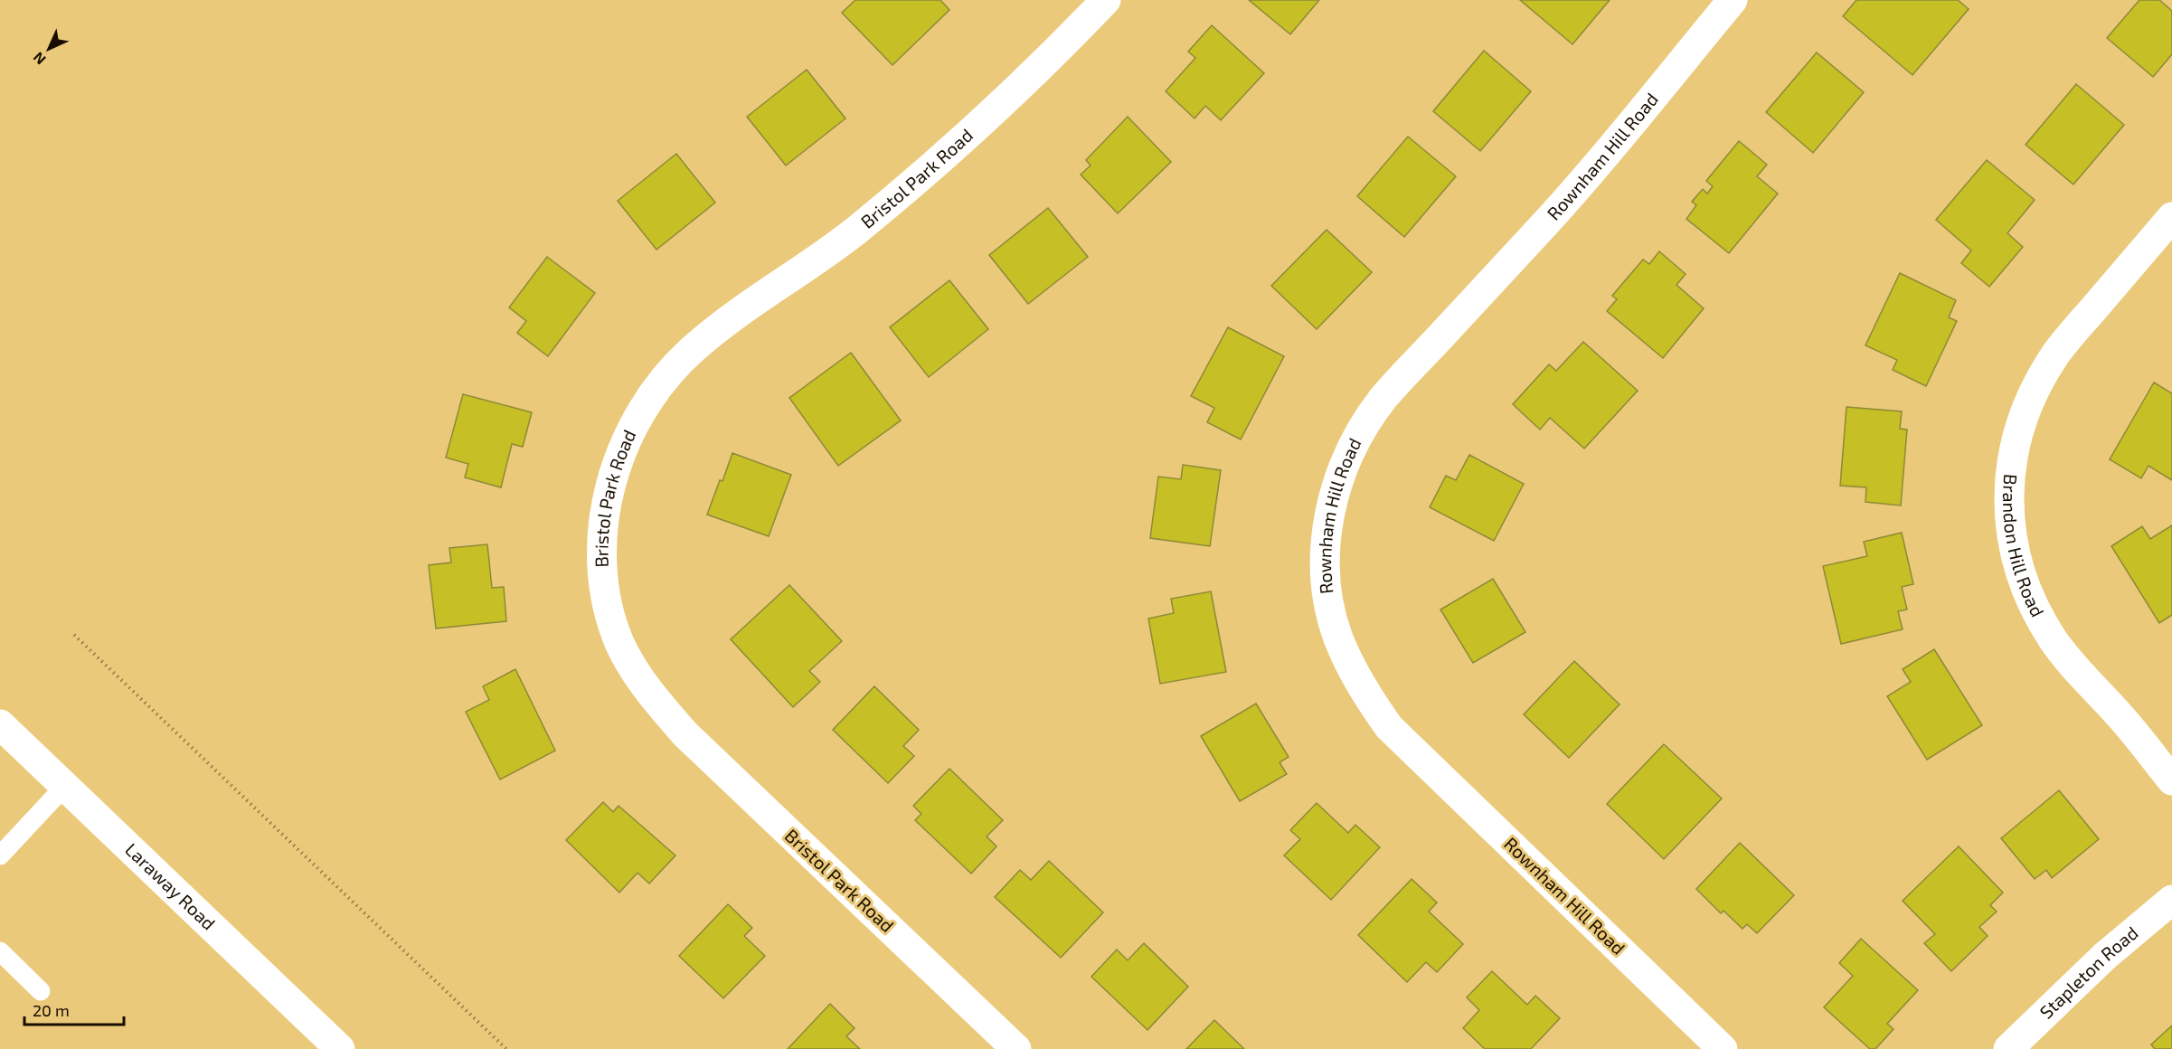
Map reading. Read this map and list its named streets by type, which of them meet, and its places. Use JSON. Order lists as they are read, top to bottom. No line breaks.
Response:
{"streets":{"street":["Rownham Hill Road","Bristol Park Road","Brandon Hill Road","Laraway Road","Stapleton Road"]},"scale_bar":"20 m","north":"bottom left"}
